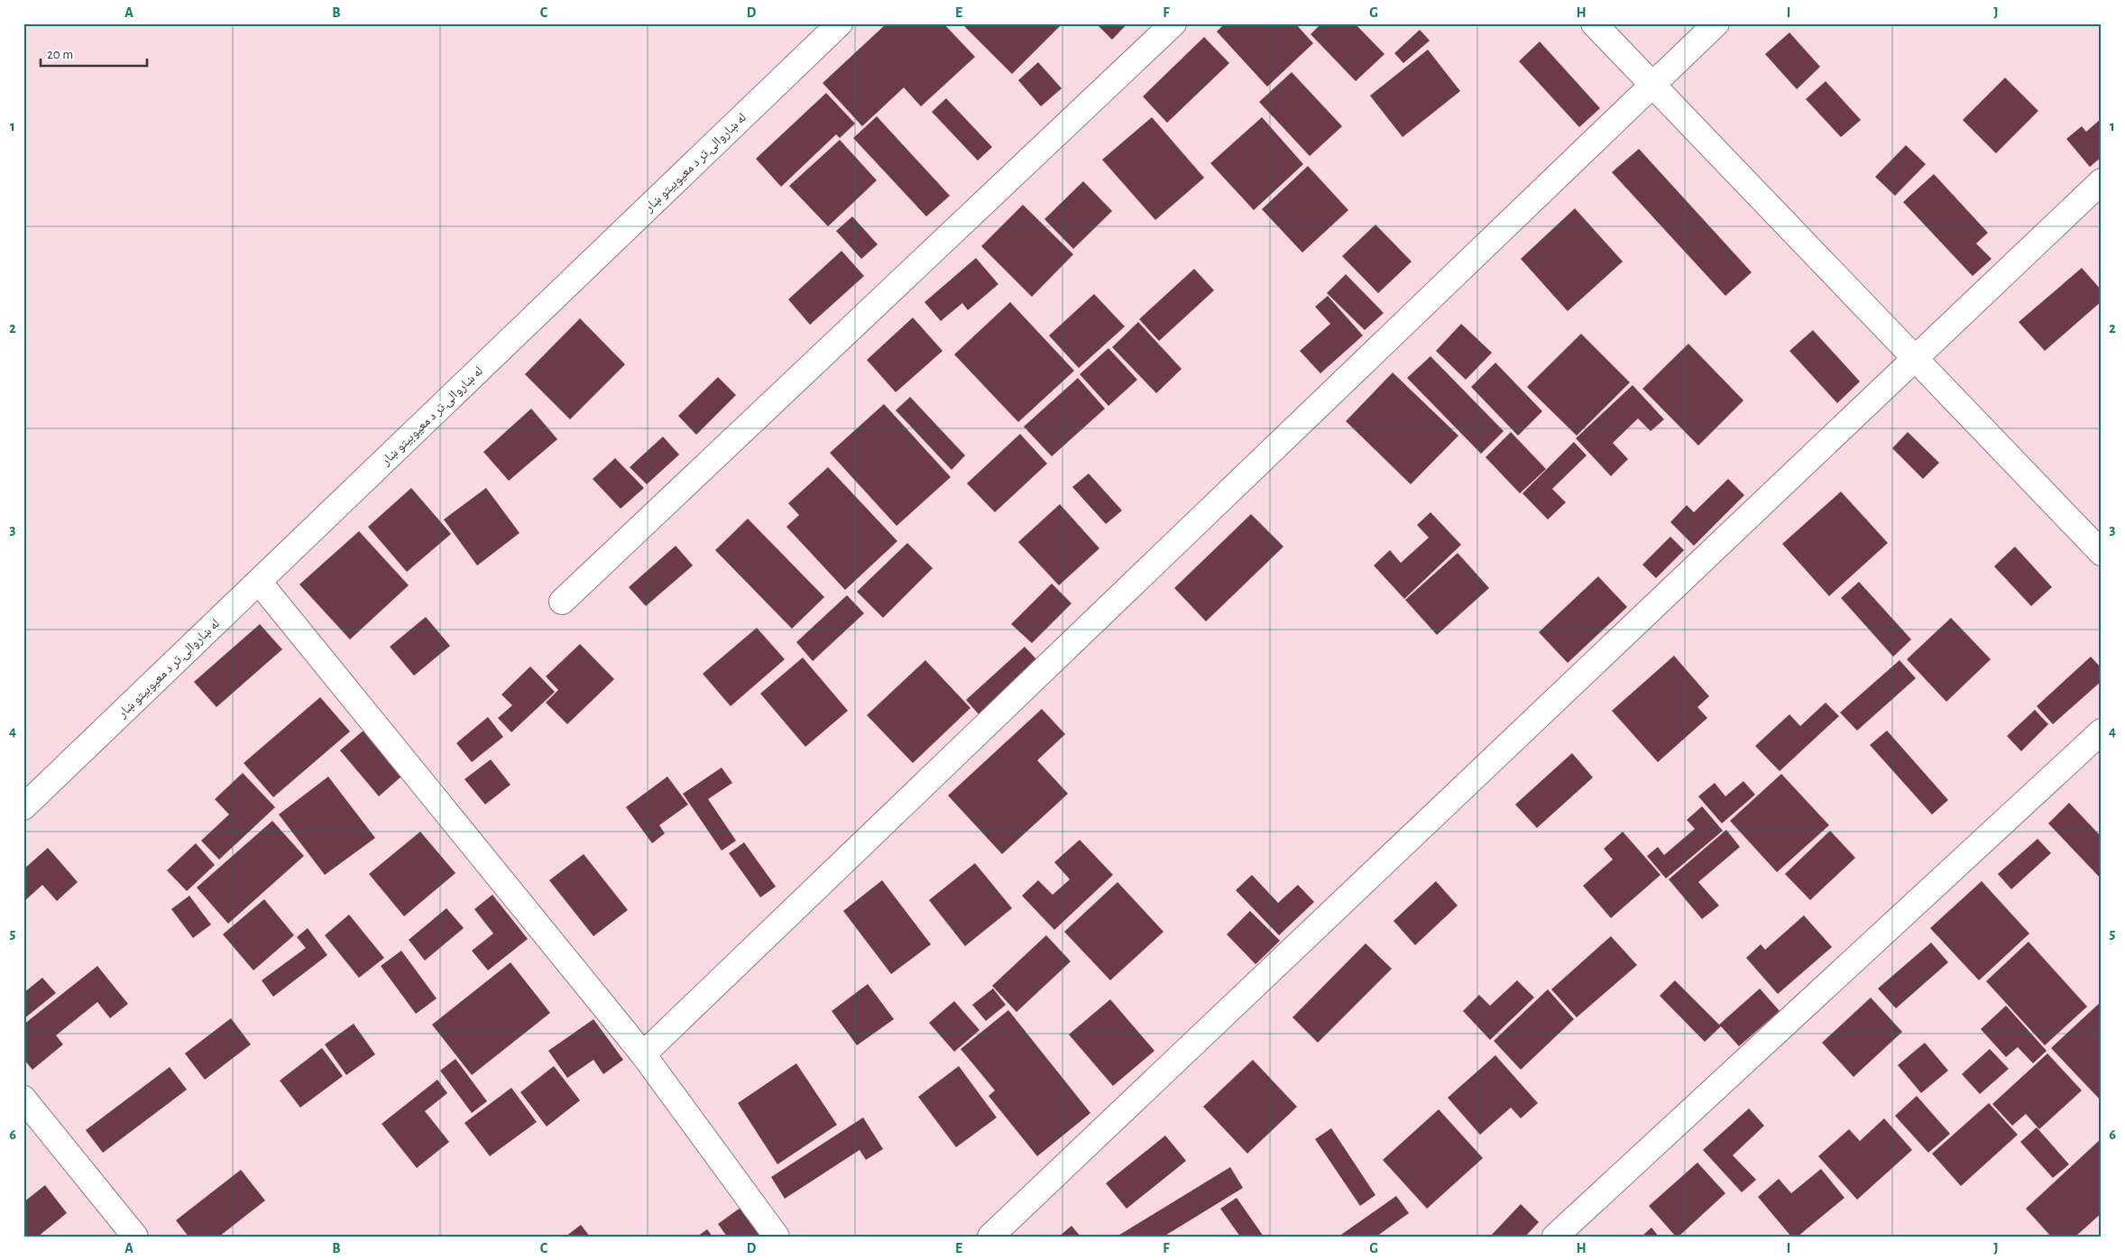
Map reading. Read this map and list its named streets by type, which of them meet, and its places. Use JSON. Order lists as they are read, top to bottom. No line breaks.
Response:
{"streets":{"street":["له ښاروالۍ تر د معیوبیتو ښار"]},"scale_bar":"20 m","grid":{"columns":["A","B","C","D","E","F","G","H","I","J"],"rows":["1","2","3","4","5","6"]}}
